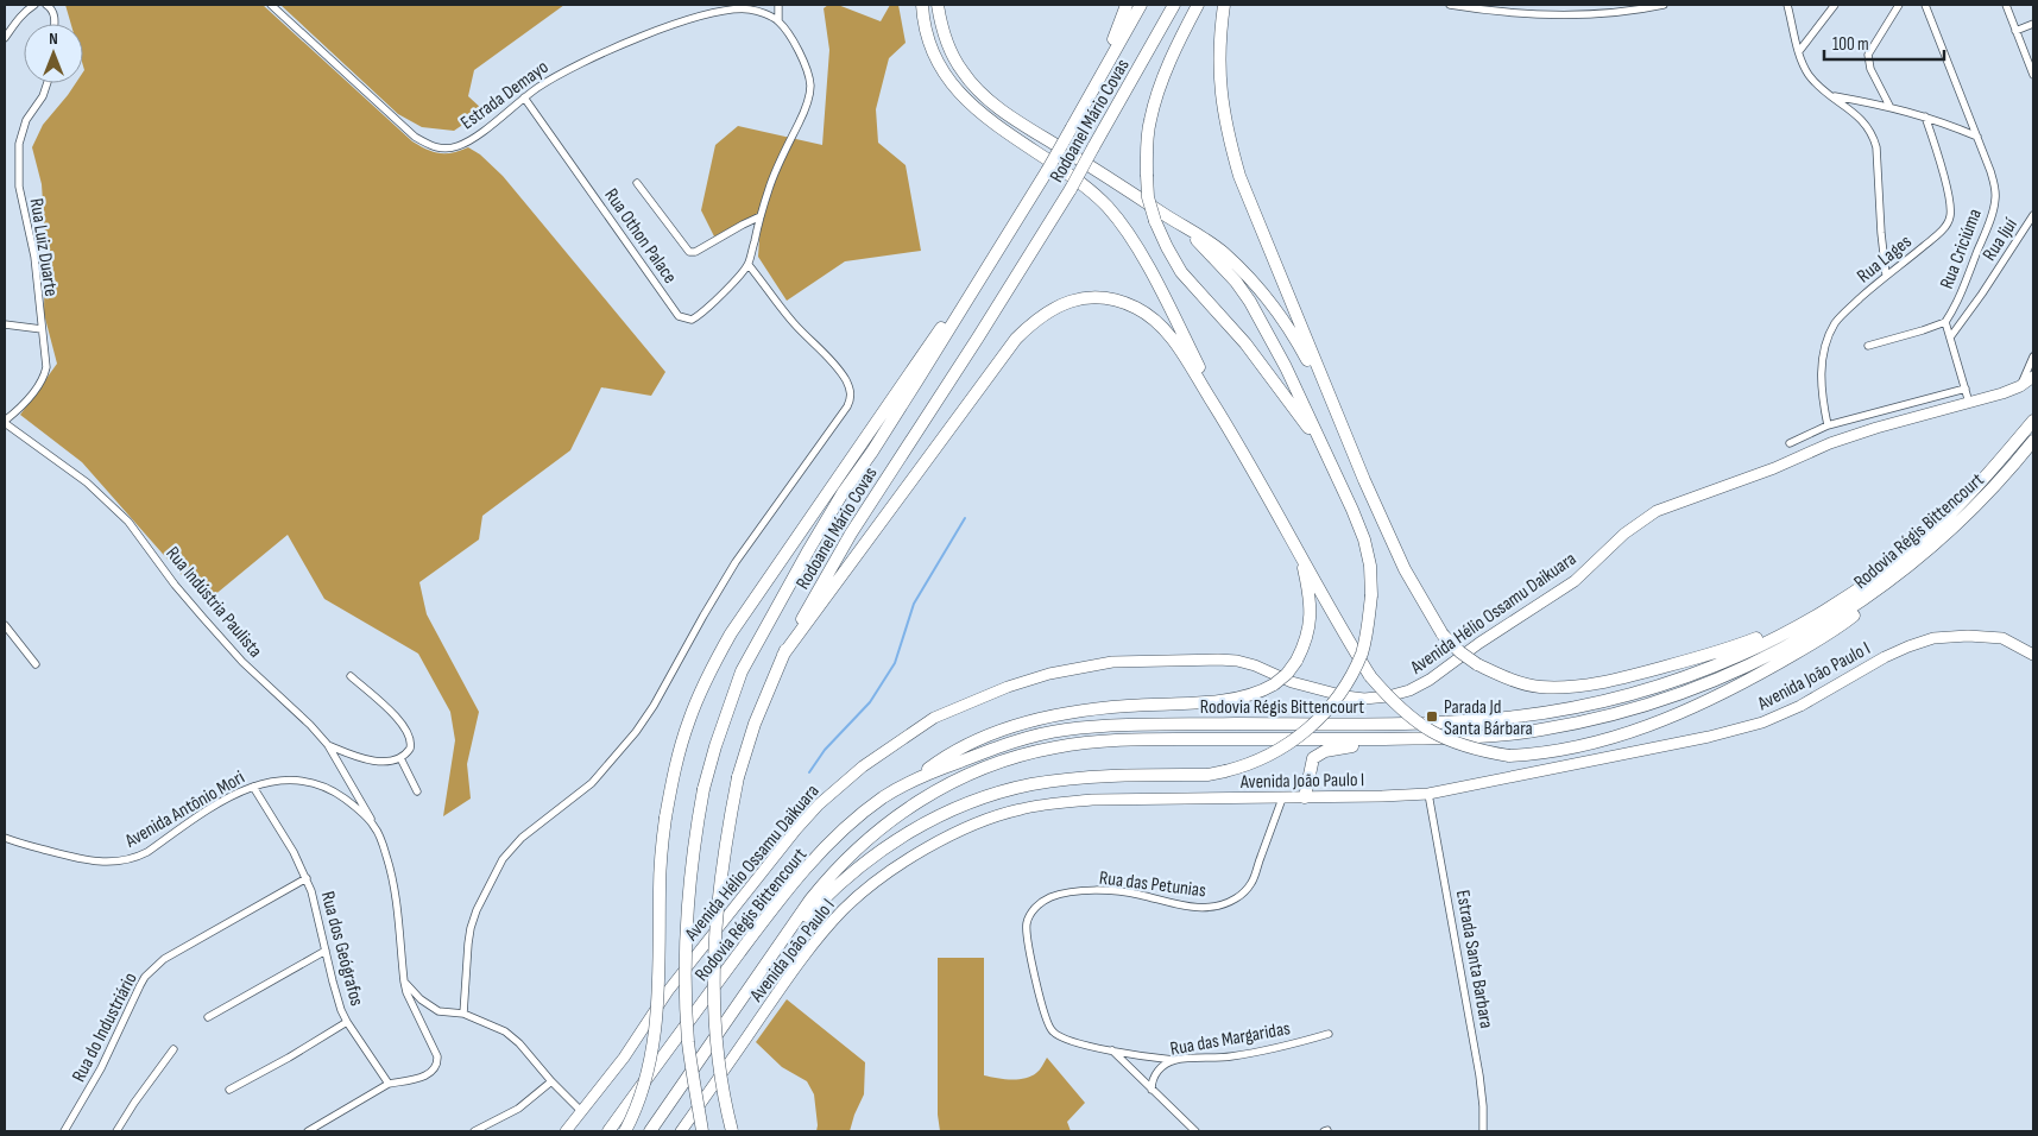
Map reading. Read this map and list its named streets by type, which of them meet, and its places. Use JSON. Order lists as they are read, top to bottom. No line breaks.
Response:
{"streets":{"highway":["Rodoanel Mário Covas","Rodovia Régis Bittencourt"],"main road":["Avenida Hélio Ossamu Daikuara","Avenida João Paulo I"],"street":["Estrada Demayo","Rua Othon Palace","Rua Ijuí","Rua Luiz Duarte","Rua Criciúma","Rua Lages","Rua Indústria Paulista","Avenida Antônio Mori","Rua das Petunias","Rua dos Geógrafos","Estrada Santa Barbara","Rua do Industriário","Rua das Margaridas"]},"crossings":[["Estrada Demayo","Rua Othon Palace"],["Rua Luiz Duarte","Rua Indústria Paulista"],["Rua Indústria Paulista","Avenida Antônio Mori"],["Avenida João Paulo I","Rua das Petunias"],["Avenida João Paulo I","Estrada Santa Barbara"],["Avenida Antônio Mori","Rua dos Geógrafos"],["Rua das Petunias","Rua das Margaridas"],["Rua dos Geógrafos","Rua do Industriário"]],"places":{"transit":["Parada Jd Santa Bárbara"]},"scale_bar":"100 m","north":"top"}
